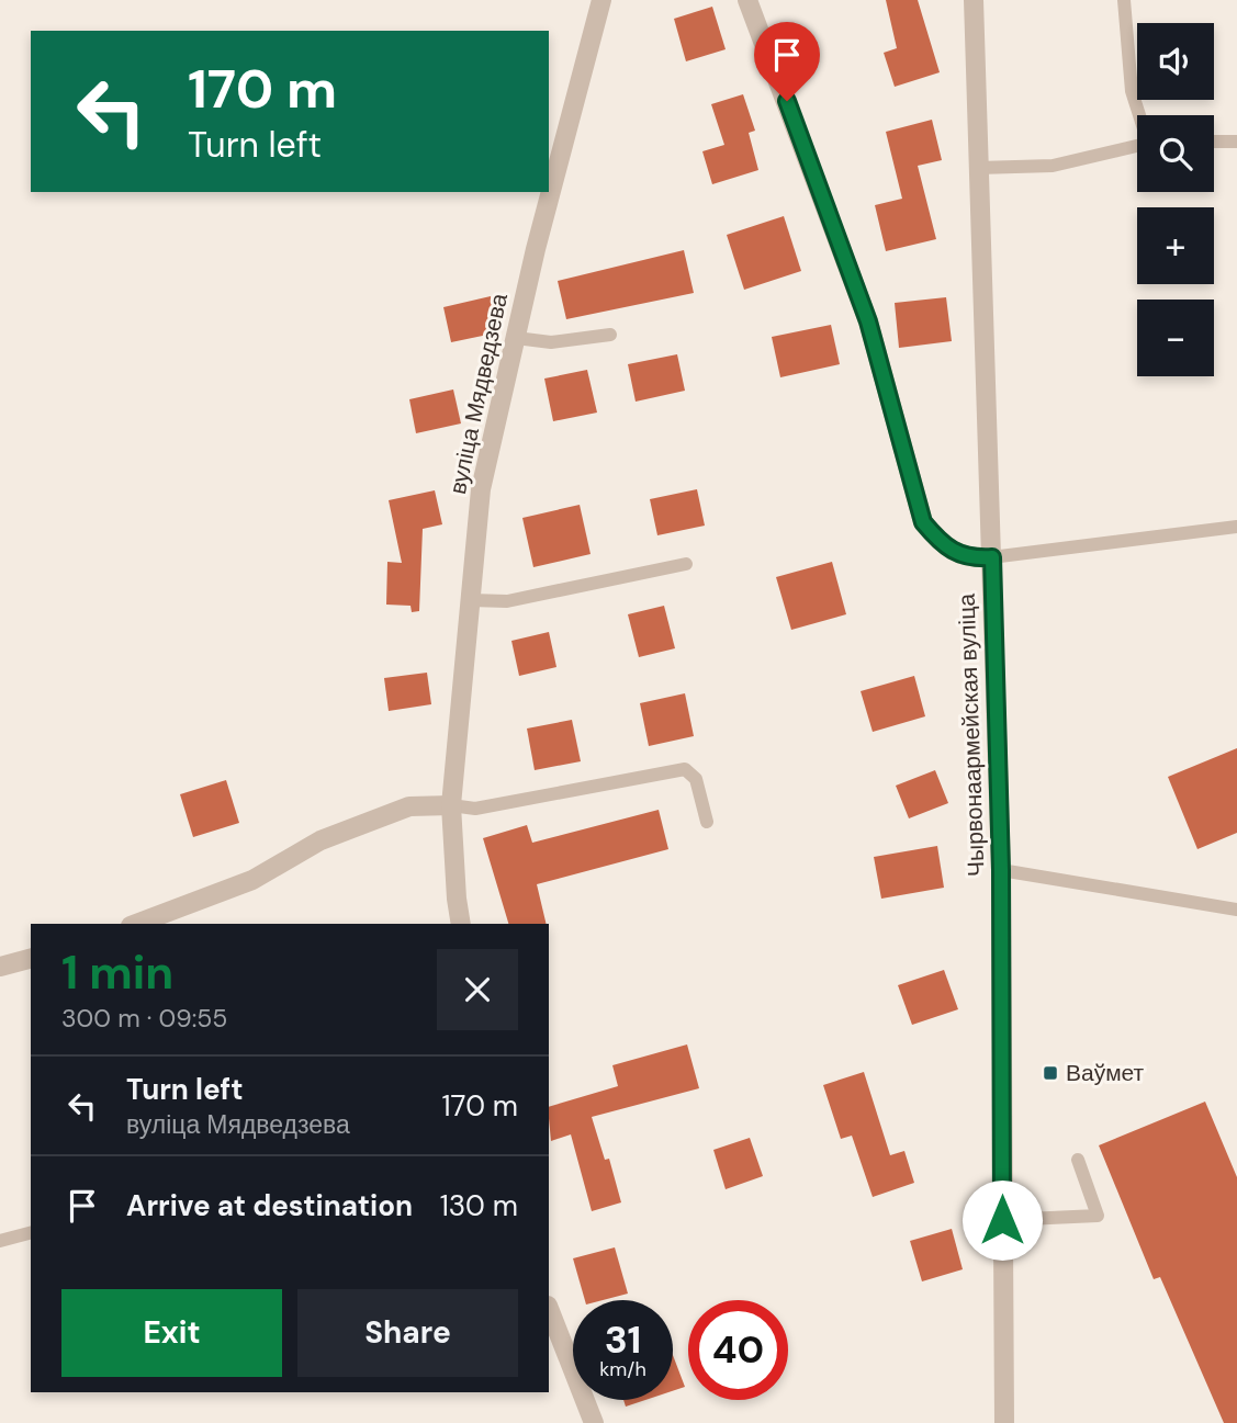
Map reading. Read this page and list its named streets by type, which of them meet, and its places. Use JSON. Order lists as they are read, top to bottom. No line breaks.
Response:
{"streets":{"street":["вуліца Мядведзева","Чырвонаармейская вуліца"]},"places":{"transit":["Ваўмет"]},"page":{"map_buttons":["+","−"],"turn":["170 m","Turn left"],"heading":["1 min","300 m · 09:55"],"list":[{"name":"Turn left","note":"вуліца Мядведзева","value":"170 m"},{"name":"Arrive at destination","value":"130 m"}],"buttons":["Exit","Share"],"speed":"31 km/h","limit":"40"}}
